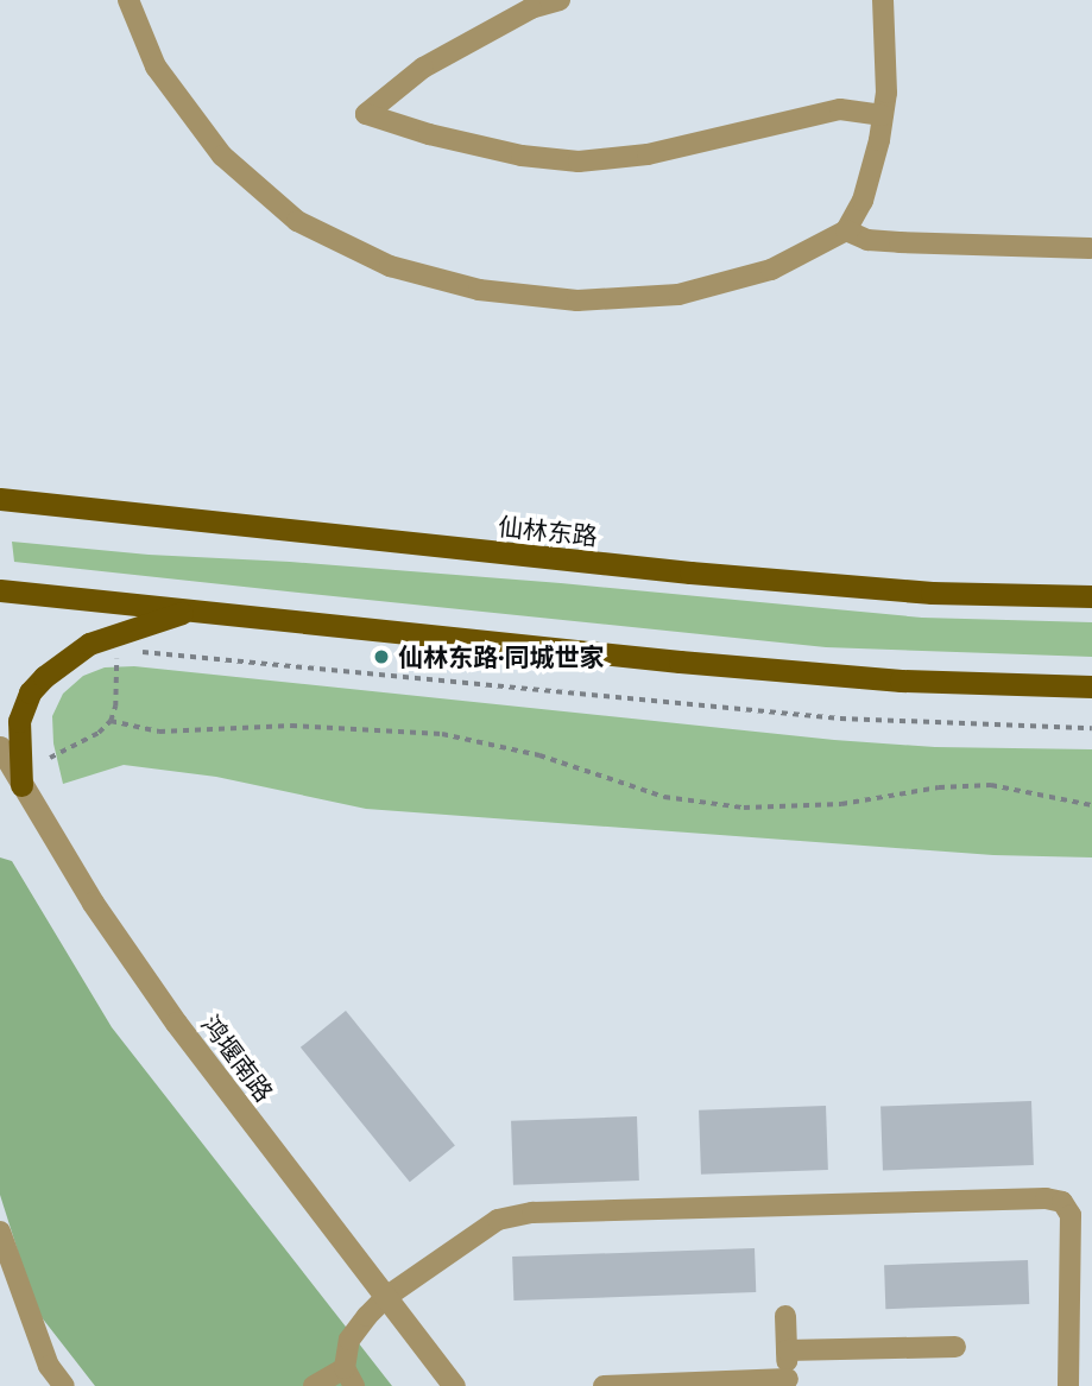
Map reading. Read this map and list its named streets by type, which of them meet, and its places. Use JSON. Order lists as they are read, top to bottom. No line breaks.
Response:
{"streets":{"main road":["仙林东路"],"street":["鸿堰南路"]},"places":["仙林东路·同城世家"]}
